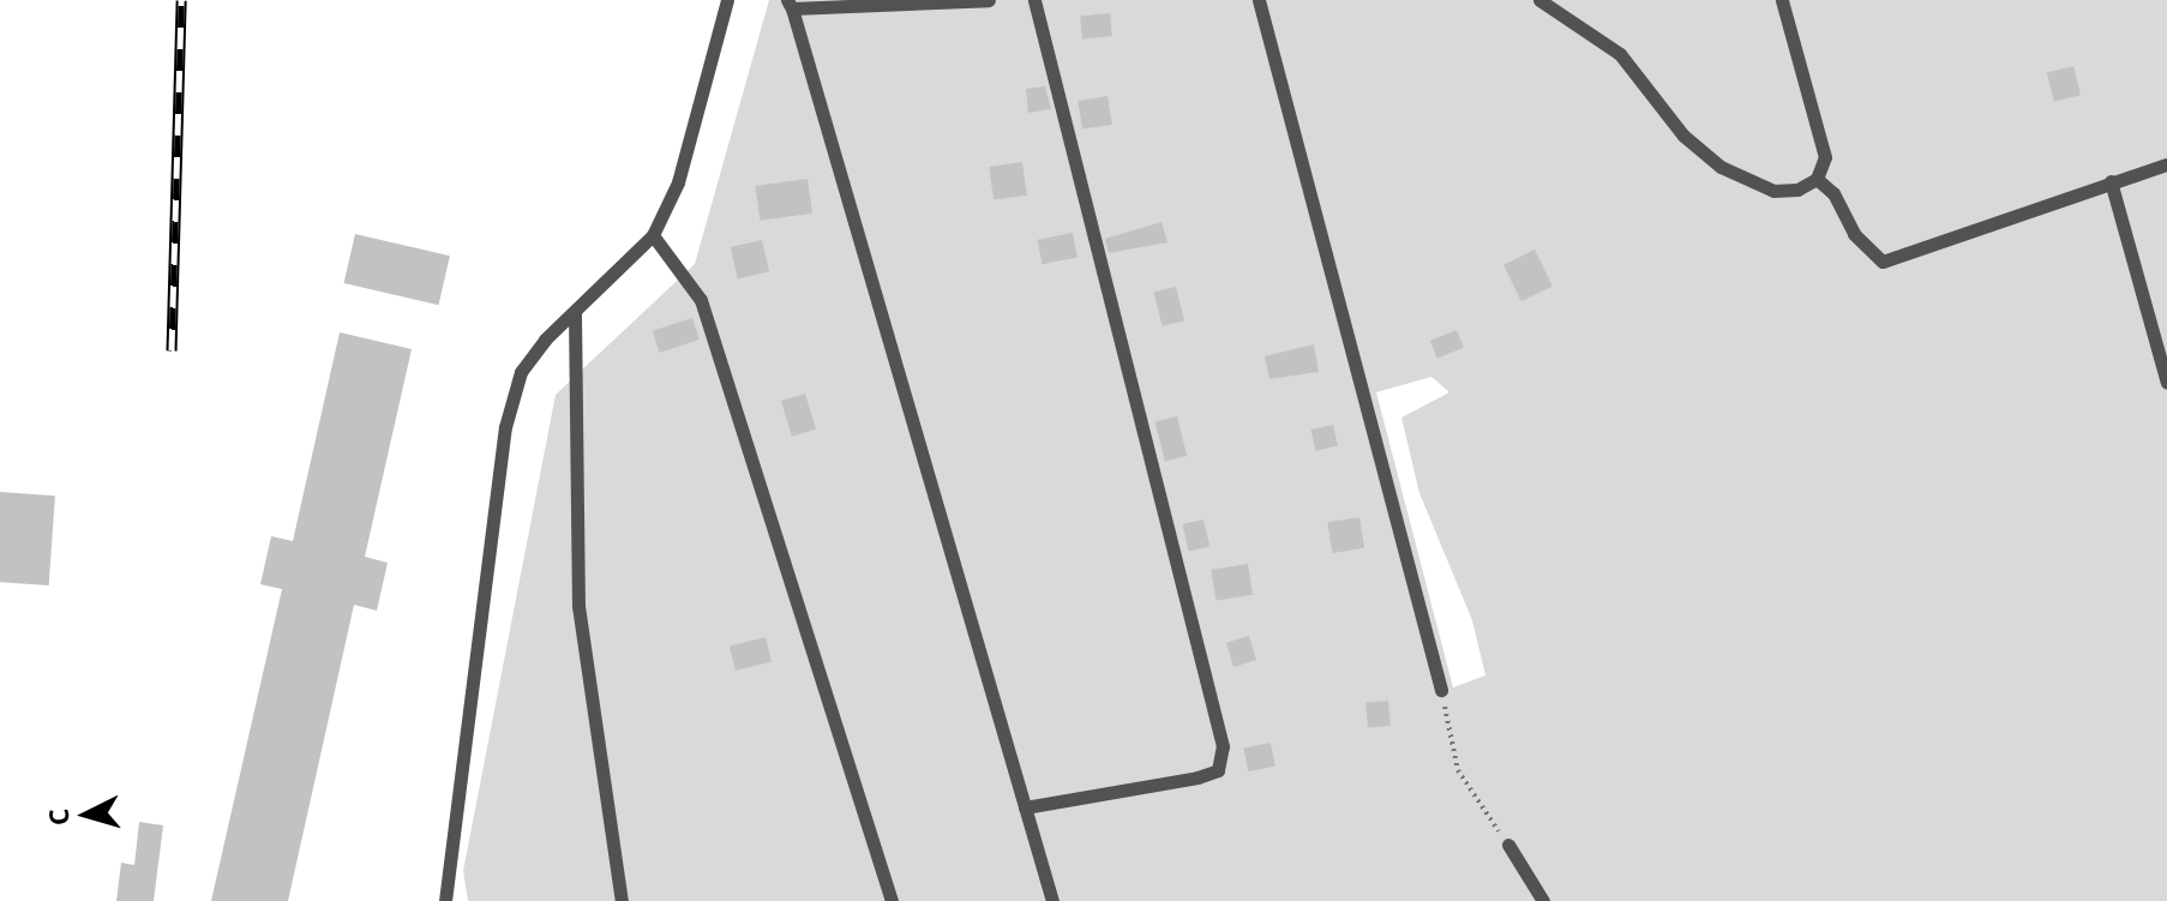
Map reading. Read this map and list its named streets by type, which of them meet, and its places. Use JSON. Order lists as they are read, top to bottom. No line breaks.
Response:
{"north":"left"}
